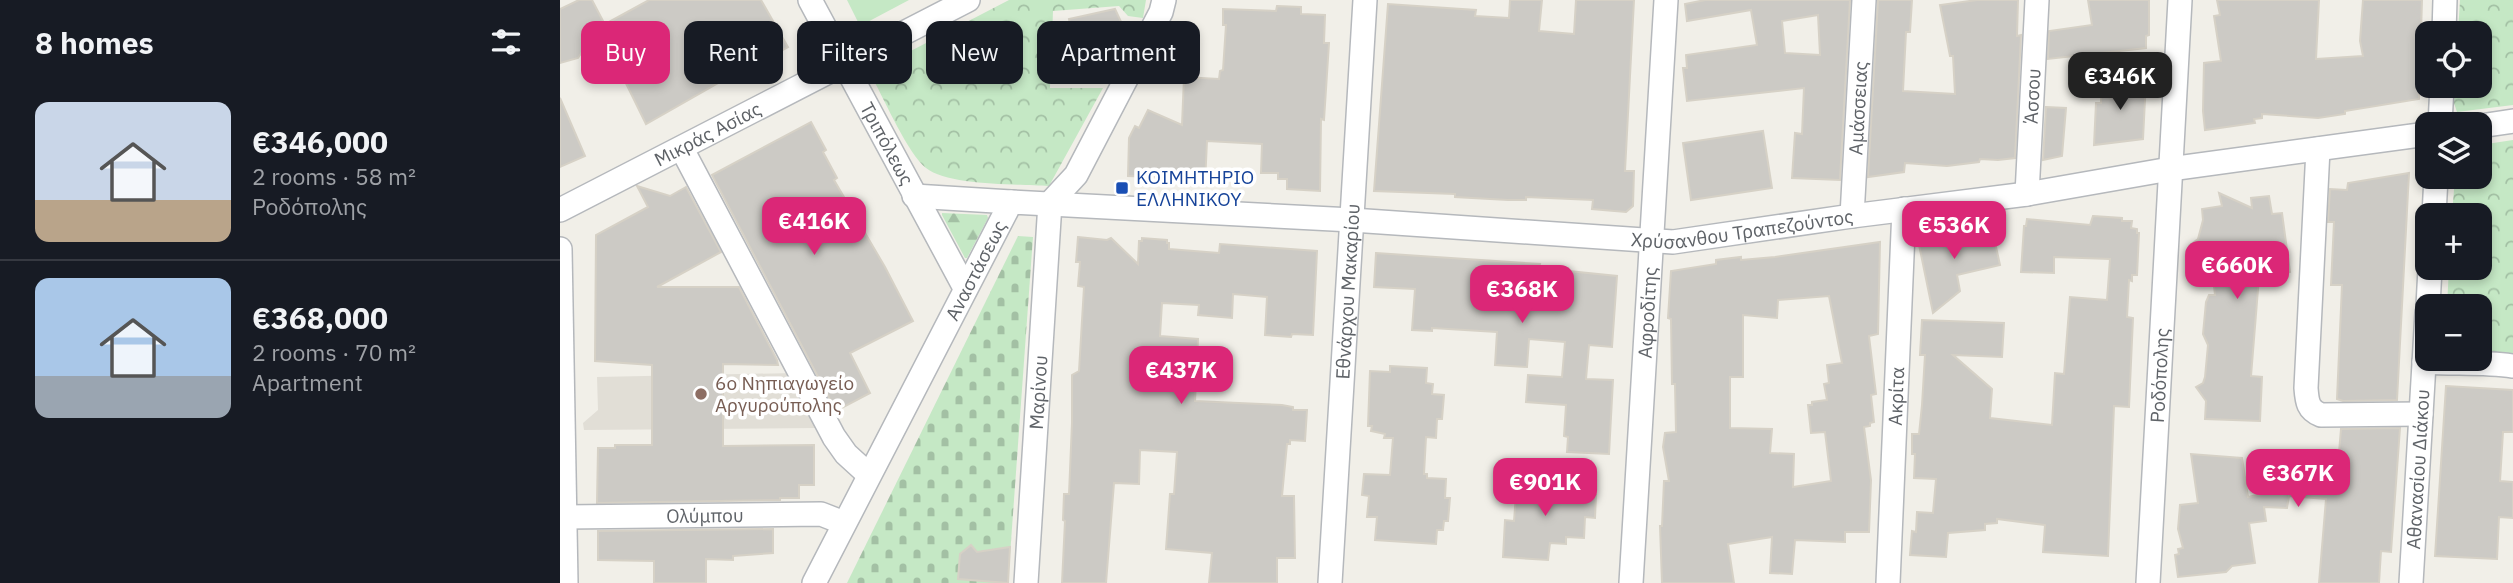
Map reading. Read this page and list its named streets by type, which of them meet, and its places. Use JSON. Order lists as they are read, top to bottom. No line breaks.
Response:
{"streets":{"street":["Άσσου","Αμάσσειας","Μικράς Ασίας","Τριπόλεως","Χρύσανθου Τραπεζούντος","Αναστάσεως","Εθνάρχου Μακαρίου","Αφροδίτης","Ροδόπολης","Μαρίνου","Ακρίτα","Αθανασίου Διάκου","Ολύμπου"]},"crossings":[["Άσσου","Χρύσανθου Τραπεζούντος"],["Αμάσσειας","Χρύσανθου Τραπεζούντος"],["Τριπόλεως","Αναστάσεως"],["Χρύσανθου Τραπεζούντος","Αναστάσεως"],["Χρύσανθου Τραπεζούντος","Εθνάρχου Μακαρίου"],["Χρύσανθου Τραπεζούντος","Αφροδίτης"],["Χρύσανθου Τραπεζούντος","Ροδόπολης"],["Χρύσανθου Τραπεζούντος","Μαρίνου"],["Χρύσανθου Τραπεζούντος","Ακρίτα"],["Αναστάσεως","Μαρίνου"],["Αναστάσεως","Ολύμπου"]],"places":{"transit":["ΚΟΙΜΗΤΗΡΙΟ ΕΛΛΗΝΙΚΟΥ"],"other":["6ο Νηπιαγωγείο Αργυρούπολης"]},"page":{"heading":"8 homes","map_buttons":["+","−"],"chip":["Buy","Rent","Filters","New","Apartment"],"price":["€346K","€416K","€536K","€660K","€368K","€437K","€367K","€901K"],"list":[{"name":"€346,000","note":"2 rooms · 58 m² · Ροδόπολης"},{"name":"€368,000","note":"2 rooms · 70 m² · Apartment"}]}}
